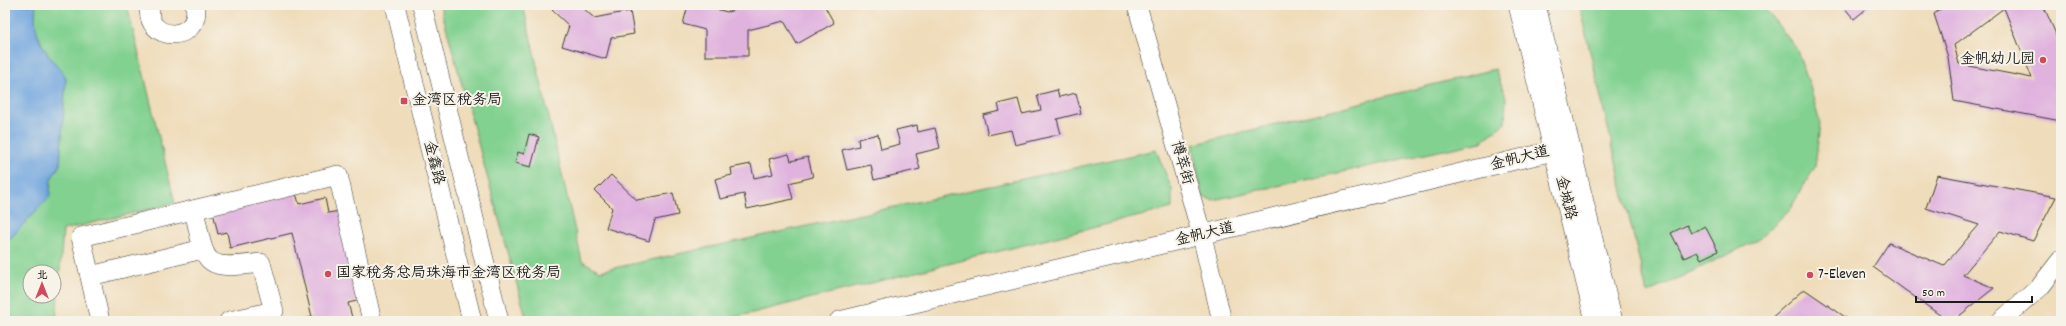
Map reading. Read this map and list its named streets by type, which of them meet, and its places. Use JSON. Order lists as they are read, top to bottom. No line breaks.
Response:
{"streets":{"street":["金帆大道","金鑫路","博萃街","金城路"]},"crossings":[["金帆大道","博萃街"],["金帆大道","金城路"]],"places":{"other":["金帆幼儿园","国家税务总局珠海市金湾区税务局","7-Eleven"],"transit":["金湾区税务局"]},"scale_bar":"50 m","north":"top"}
